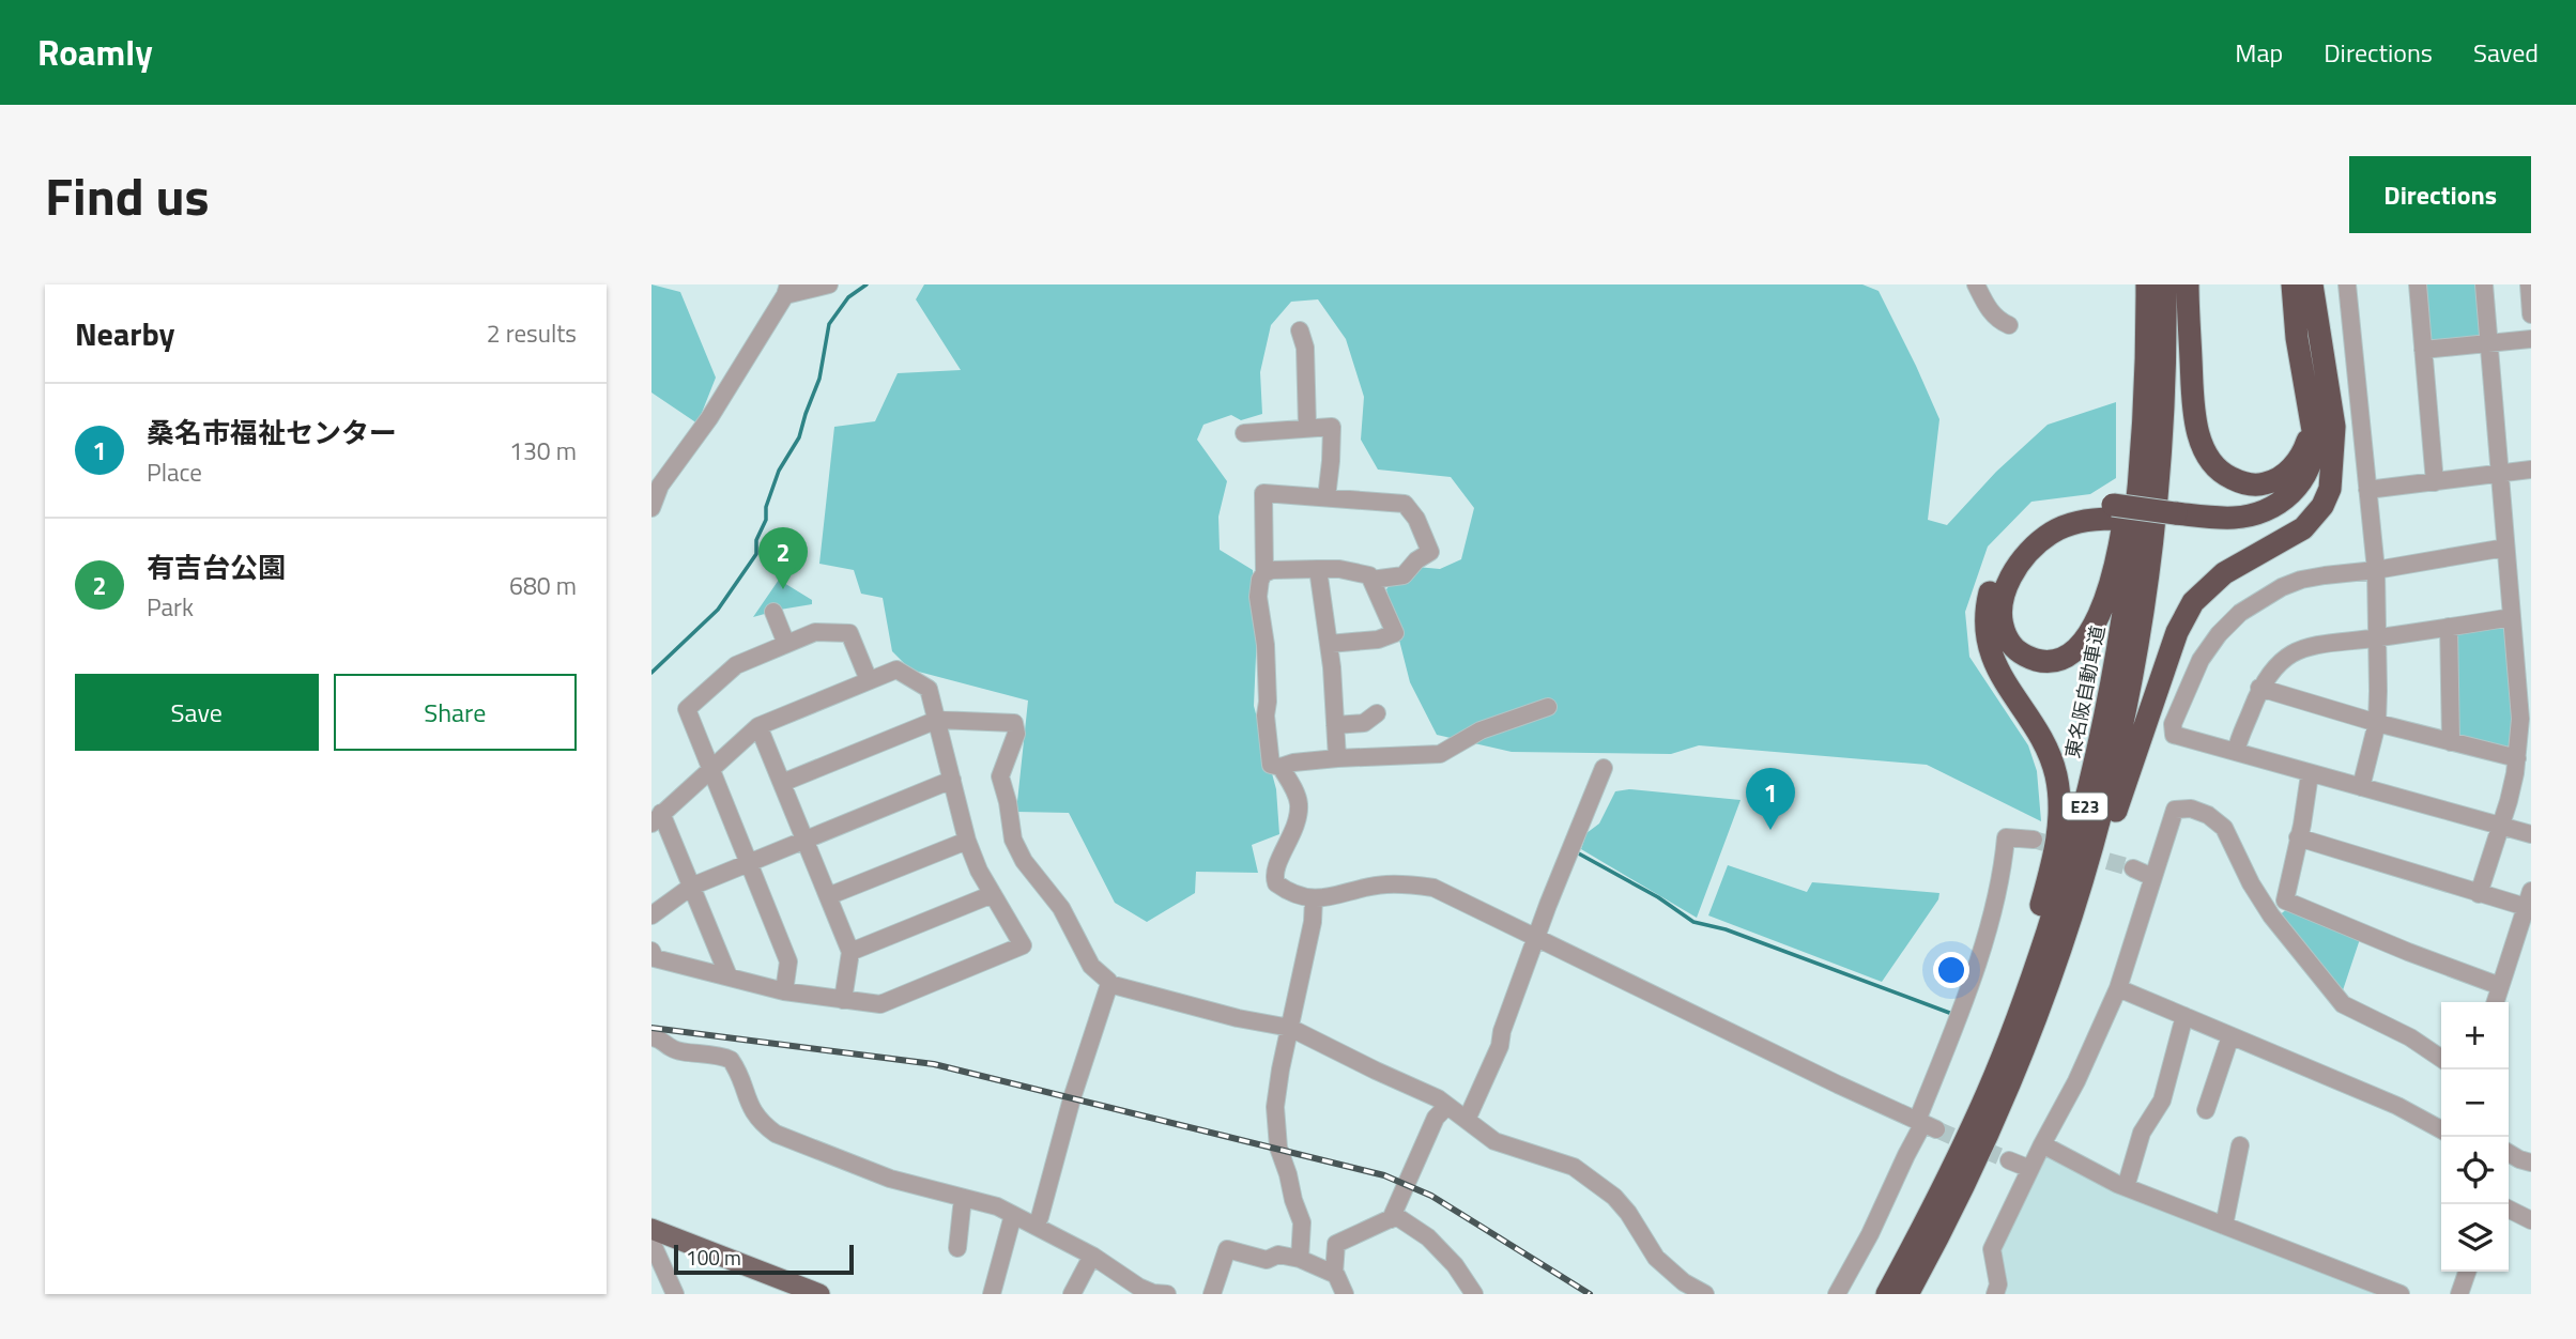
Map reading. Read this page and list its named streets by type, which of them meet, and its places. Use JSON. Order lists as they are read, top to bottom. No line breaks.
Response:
{"streets":{"highway":["東名阪自動車道","E23"]},"scale_bar":"100 m","page":{"header":"Roamly","nav":["Map","Directions","Saved"],"title":"Find us","buttons":["Directions",["Save","Share"]],"heading":["Nearby","2 results"],"list":[{"mark":"1","name":"桑名市福祉センター","note":"Place","value":"130 m"},{"mark":"2","name":"有吉台公園","note":"Park","value":"680 m"}],"pins":["2","1"],"map_buttons":["+","−"],"scale":"100 m"}}
